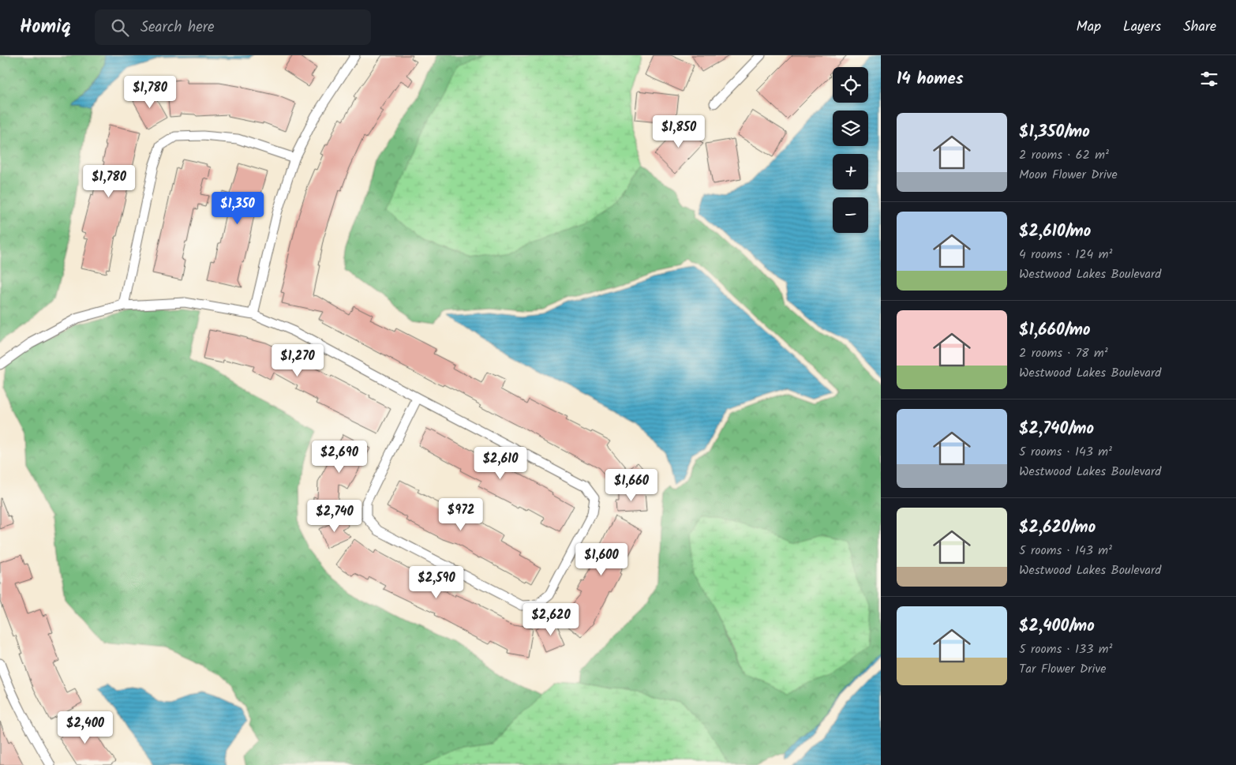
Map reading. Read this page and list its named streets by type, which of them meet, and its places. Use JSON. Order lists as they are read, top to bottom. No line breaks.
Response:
{"page":{"header":"Homiq","search":"Search here","nav":["Map","Layers","Share"],"heading":"14 homes","map_buttons":["+","−"],"price":["$1,780","$1,850","$1,780","$1,350","$1,270","$2,690","$2,610","$1,660","$972","$2,740","$1,600","$2,590","$2,620","$2,400"],"list":[{"name":"$1,350/mo","note":"2 rooms · 62 m² · Moon Flower Drive"},{"name":"$2,610/mo","note":"4 rooms · 124 m² · Westwood Lakes Boulevard"},{"name":"$1,660/mo","note":"2 rooms · 78 m² · Westwood Lakes Boulevard"},{"name":"$2,740/mo","note":"5 rooms · 143 m² · Westwood Lakes Boulevard"},{"name":"$2,620/mo","note":"5 rooms · 143 m² · Westwood Lakes Boulevard"},{"name":"$2,400/mo","note":"5 rooms · 133 m² · Tar Flower Drive"}]}}
